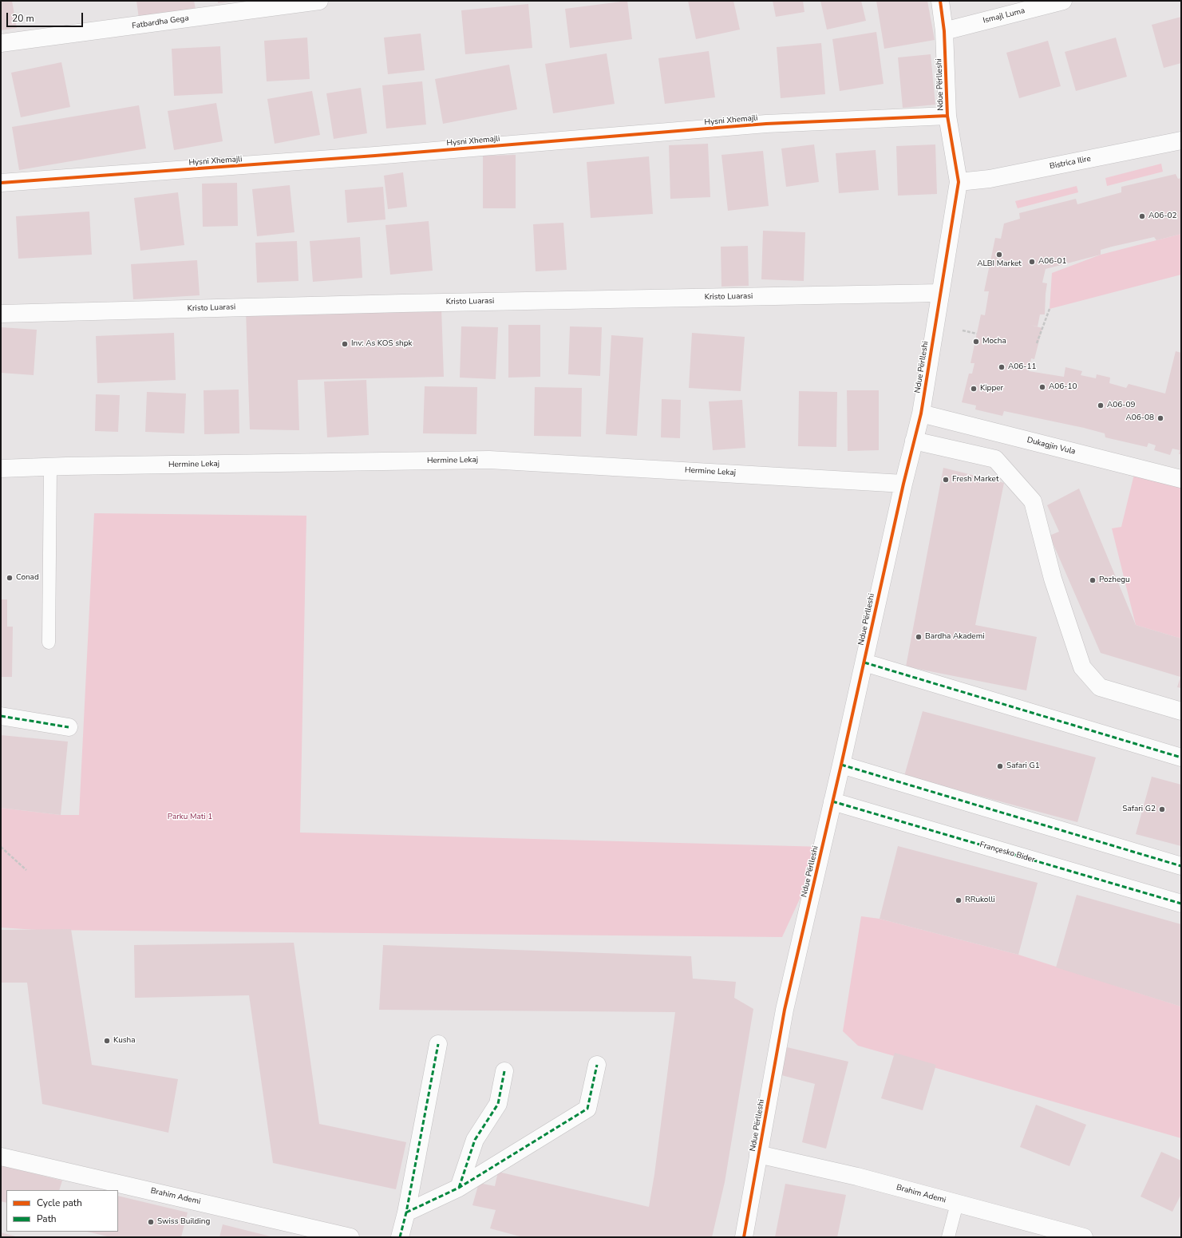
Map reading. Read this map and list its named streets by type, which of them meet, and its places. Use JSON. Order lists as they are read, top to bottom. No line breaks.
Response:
{"streets":{"street":["Ismajl Luma","Fatbardha Gega","Ndue Përlleshi","Hysni Xhemajli","Bistrica Ilire","Kristo Luarasi","Dukagjin Vula","Hermine Lekaj","Françesko Bider","Brahim Ademi"]},"crossings":[["Ismajl Luma","Ndue Përlleshi"],["Ndue Përlleshi","Hysni Xhemajli"],["Ndue Përlleshi","Bistrica Ilire"],["Ndue Përlleshi","Kristo Luarasi"],["Ndue Përlleshi","Dukagjin Vula"],["Ndue Përlleshi","Hermine Lekaj"],["Ndue Përlleshi","Françesko Bider"],["Ndue Përlleshi","Brahim Ademi"]],"parks":["Parku Mati 1"],"places":["A06-02","ALBI Market","A06-01","Mocha","Inv: As KOS shpk","A06-11","A06-10","Kipper","A06-09","A06-08","Fresh Market","Conad","Pozhegu","Bardha Akademi","Safari G1","Safari G2","RRukolli","Kusha","Swiss Building"],"legend":["Cycle path","Path"],"scale_bar":"20 m"}
